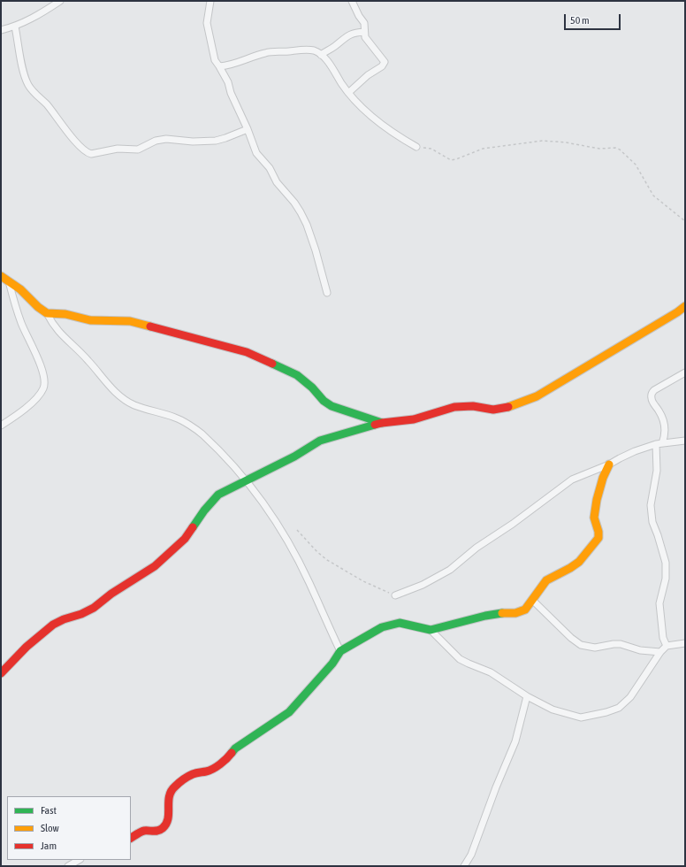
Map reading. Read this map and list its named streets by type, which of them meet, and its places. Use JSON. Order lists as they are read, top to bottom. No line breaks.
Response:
{"legend":["Fast","Slow","Jam"],"scale_bar":"50 m"}
